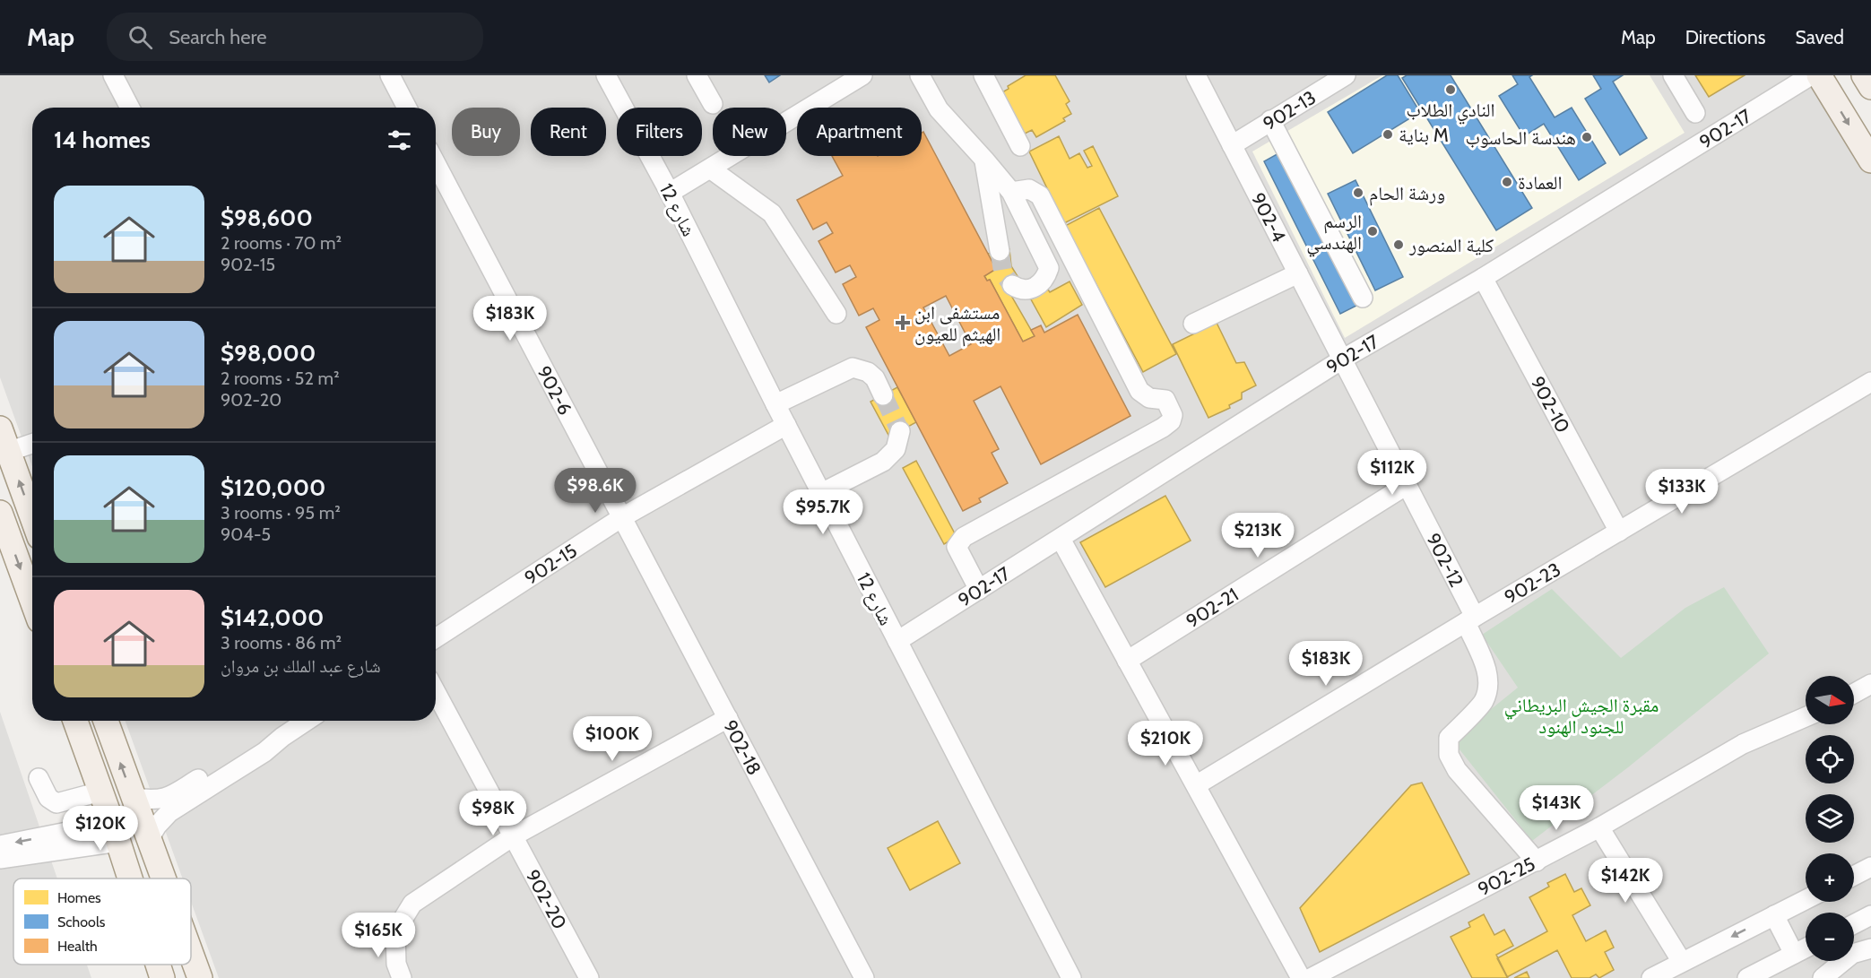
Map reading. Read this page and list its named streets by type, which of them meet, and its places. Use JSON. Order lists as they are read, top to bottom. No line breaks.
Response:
{"streets":{"street":["902-13","902-17","شارع 12","902-4","902-6","902-10","902-12","902-15","902-23","902-21","902-18","902-25","902-20"]},"crossings":[["902-13","902-4"],["902-17","شارع 12"],["902-17","902-4"],["902-17","902-10"],["902-17","902-12"],["شارع 12","902-15"],["902-4","902-12"],["902-6","902-15"],["902-6","902-18"],["902-10","902-23"],["902-12","902-23"],["902-12","902-21"],["902-12","902-25"],["902-15","902-18"]],"parks":["مقبرة الجيش البريطاني للجنود الهنود"],"places":{"other":["النادي الطلاب","بناية M","هندسة الحاسوب","العمادة","ورشة الحام","الرسم الهندسي","كلية المنصور"],"health":["مستشفى ابن الهيثم للعيون"]},"legend":["Homes","Schools","Health"],"north":"right","page":{"header":"Map","search":"Search here","nav":["Map","Directions","Saved"],"chip":["Buy","Rent","Filters","New","Apartment"],"heading":"14 homes","list":[{"name":"$98,600","note":"2 rooms · 70 m² · 902-15"},{"name":"$98,000","note":"2 rooms · 52 m² · 902-20"},{"name":"$120,000","note":"3 rooms · 95 m² · 904-5"},{"name":"$142,000","note":"3 rooms · 86 m² · شارع عبد الملك بن مروان"}],"price":["$183K","$112K","$98.6K","$133K","$95.7K","$213K","$183K","$100K","$210K","$143K","$98K","$120K","$142K","$165K"],"map_buttons":["+","−"]}}
